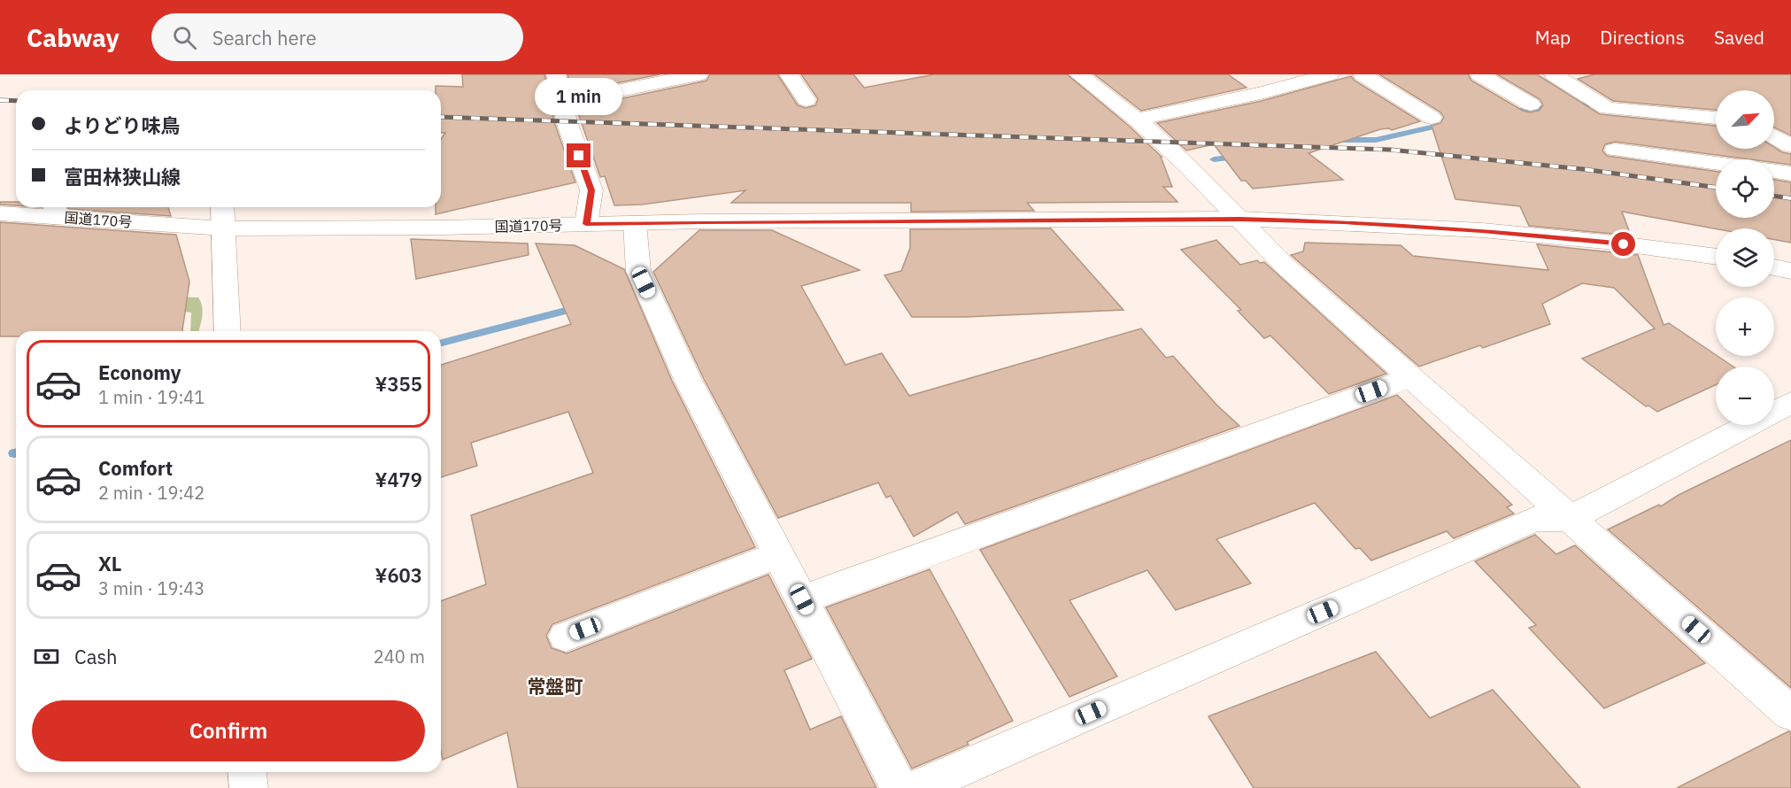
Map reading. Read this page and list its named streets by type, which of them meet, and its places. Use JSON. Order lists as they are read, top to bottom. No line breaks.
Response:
{"streets":{"main road":["国道170号"]},"districts":["常盤町"],"north":"top right","page":{"header":"Cabway","search":"Search here","nav":["Map","Directions","Saved"],"bubble":"1 min","map_buttons":["+","−"],"banner":["よりどり味鳥","富田林狭山線"],"list":[{"name":"Economy","note":"1 min · 19:41","value":"¥355"},{"name":"Comfort","note":"2 min · 19:42","value":"¥479"},{"name":"XL","note":"3 min · 19:43","value":"¥603"}],"pay":["Cash","240 m"],"buttons":"Confirm"}}
